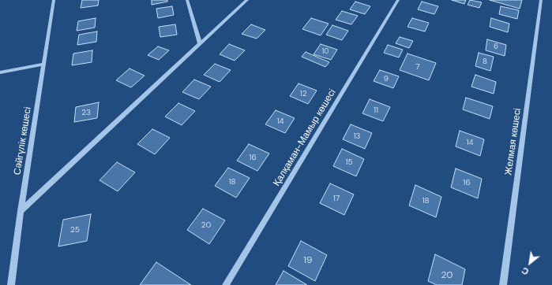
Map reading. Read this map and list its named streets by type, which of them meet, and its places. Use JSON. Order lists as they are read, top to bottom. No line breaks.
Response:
{"streets":{"street":["Қалқаман-Мамыр көшесі","Сәйгүлік көшесі","Желмая көшесі"]},"house_numbers":["6","10","8","7","9","12","11","23","14","13","14","16","15","18","16","17","18","20","25","19","20"],"north":"bottom left"}
